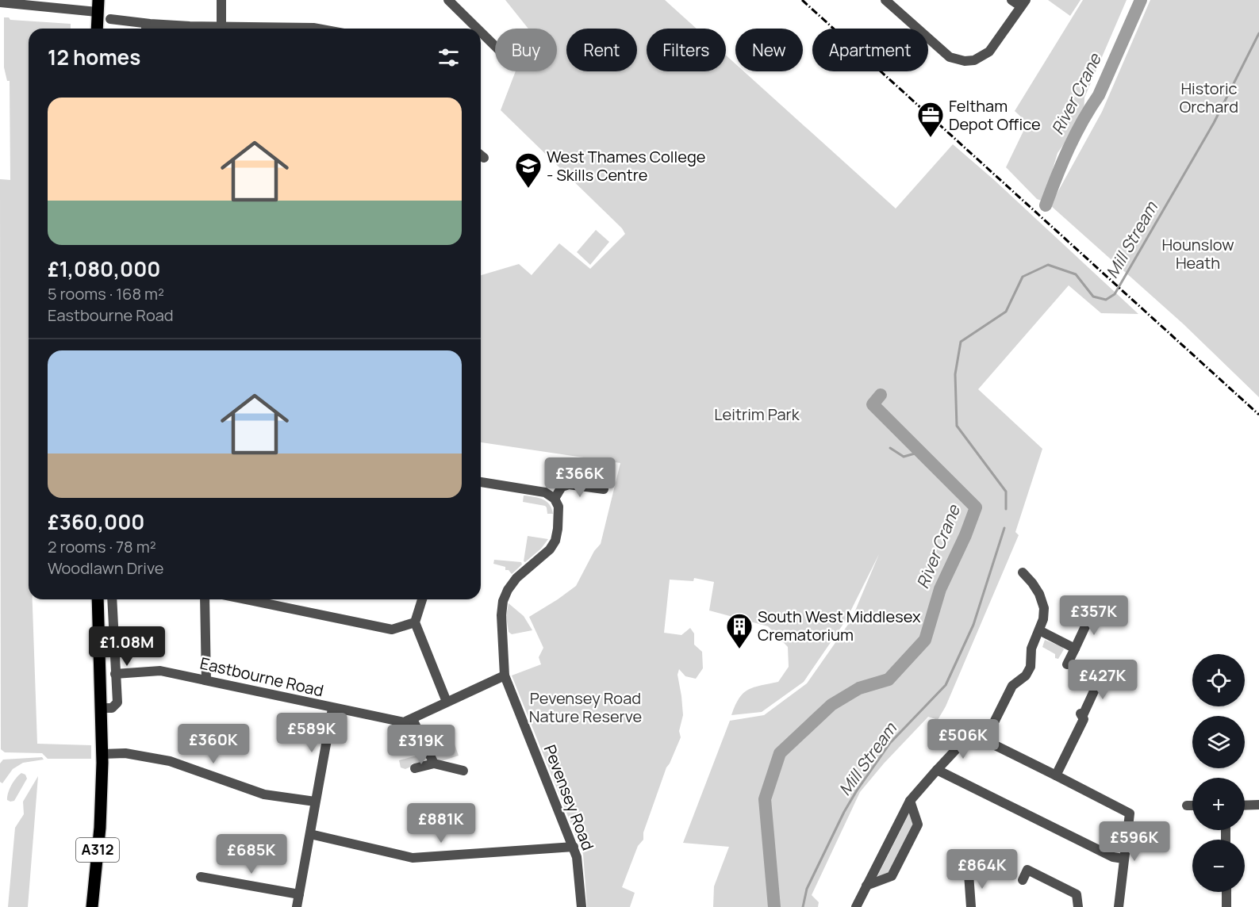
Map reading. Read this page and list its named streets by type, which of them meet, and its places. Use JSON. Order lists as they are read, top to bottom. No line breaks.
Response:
{"streets":{"main road":["A312"],"street":["Eastbourne Road","Pevensey Road"]},"crossings":[["Eastbourne Road","Pevensey Road"]],"water":["River Crane","Mill Stream"],"parks":["Historic Orchard","Hounslow Heath","Leitrim Park","Pevensey Road Nature Reserve"],"places":{"office":["Feltham Depot Office"],"school or university":["West Thames College - Skills Centre"],"building":["South West Middlesex Crematorium"]},"page":{"chip":["Buy","Rent","Filters","New","Apartment"],"heading":"12 homes","list":[{"name":"£1,080,000","note":"5 rooms · 168 m² · Eastbourne Road"},{"name":"£360,000","note":"2 rooms · 78 m² · Woodlawn Drive"}],"price":["£366K","£357K","£1.08M","£427K","£589K","£506K","£360K","£319K","£881K","£596K","£685K","£864K"],"map_buttons":["+","−"]}}
